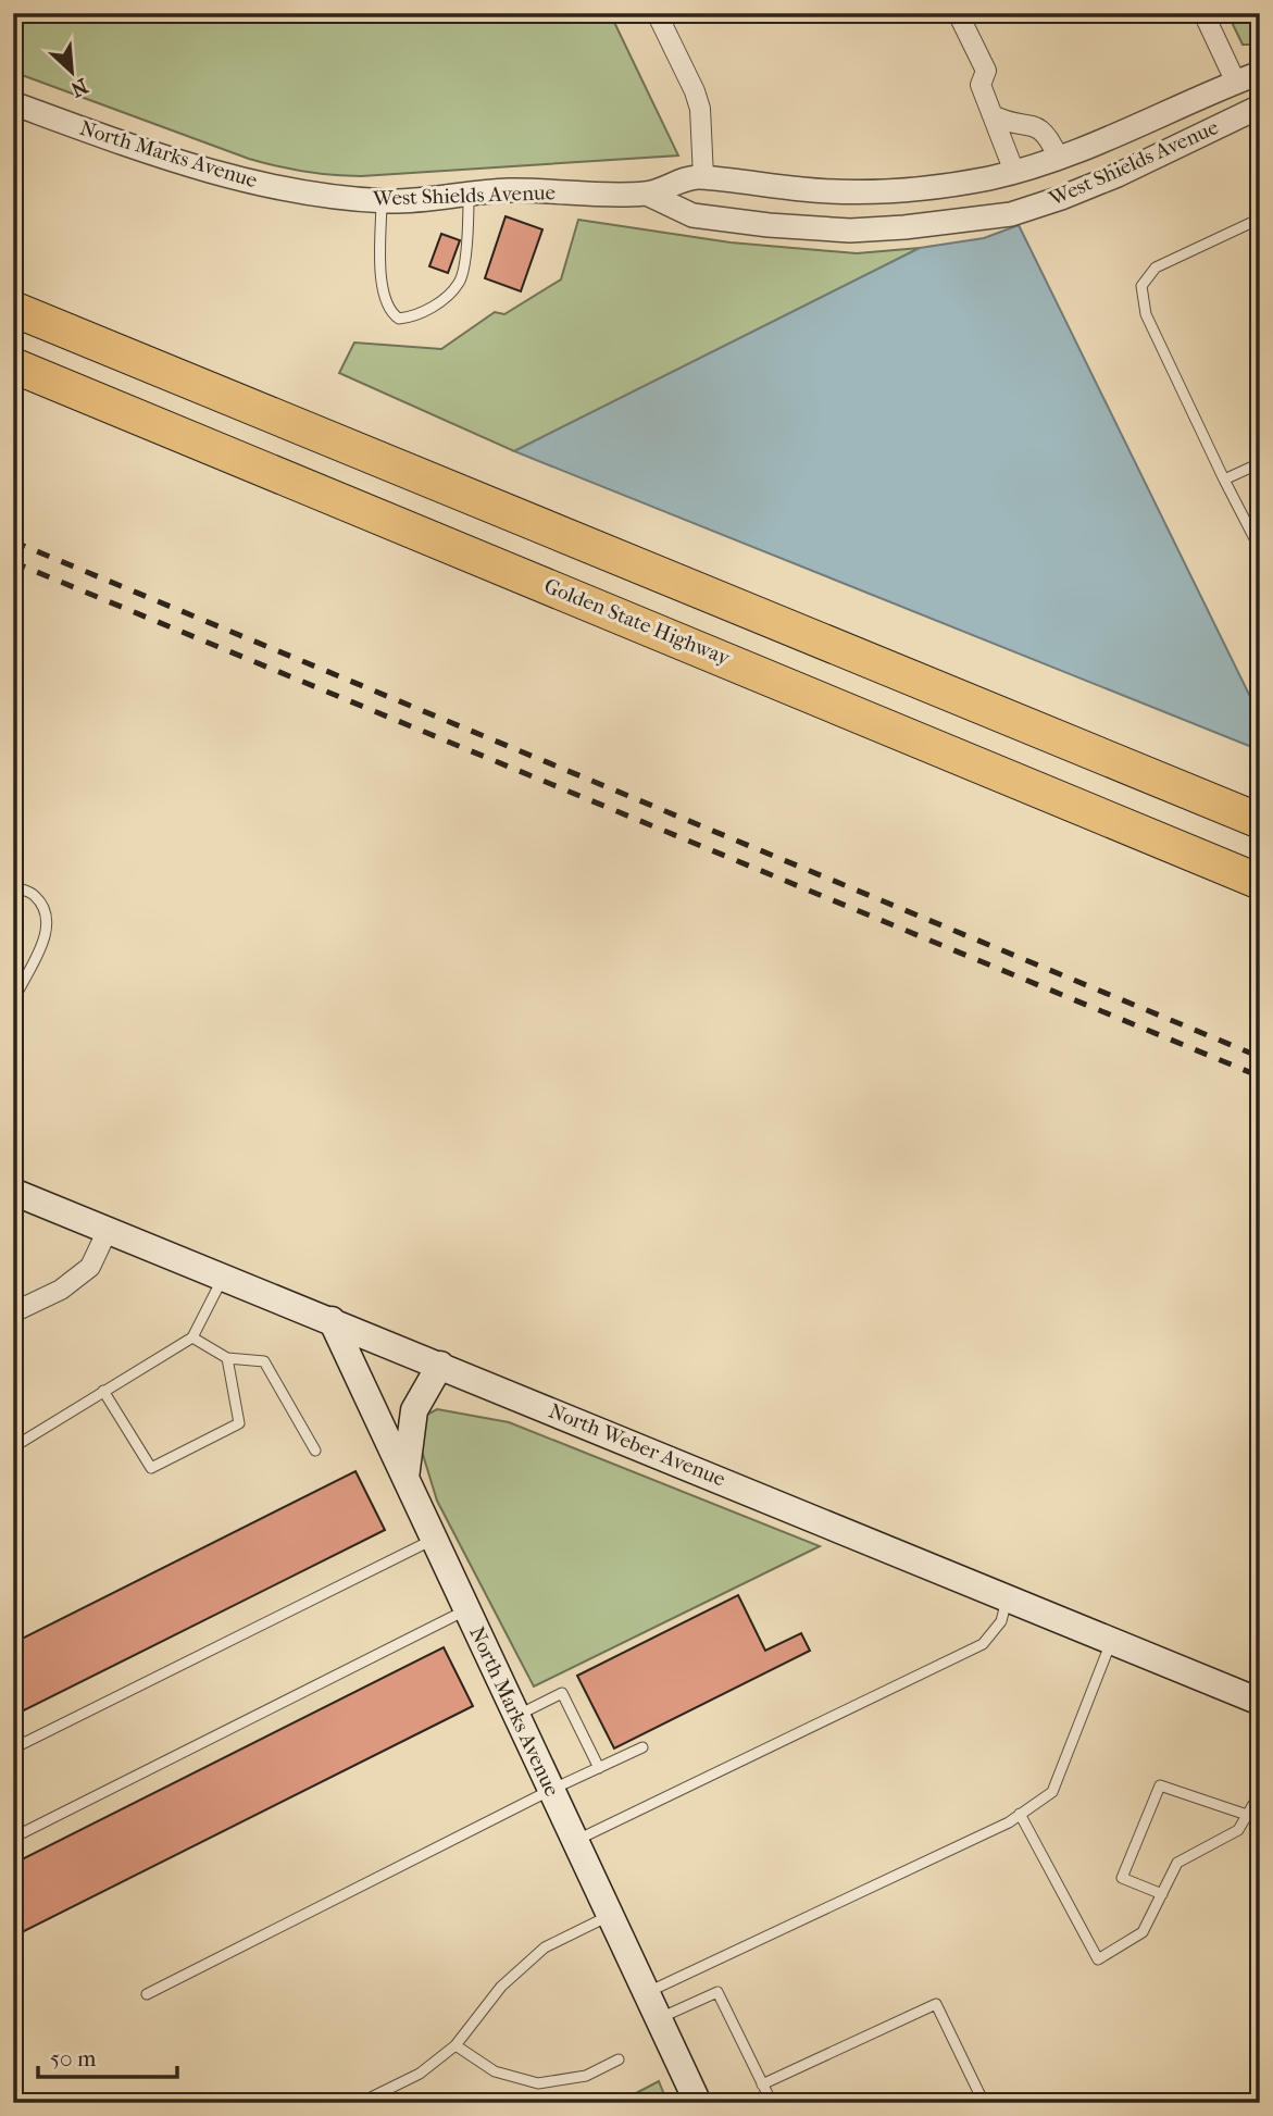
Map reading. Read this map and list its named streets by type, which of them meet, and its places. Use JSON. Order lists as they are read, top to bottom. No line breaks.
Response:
{"streets":{"highway":["Golden State Highway"],"main road":["North Marks Avenue","North Weber Avenue"],"street":["West Shields Avenue"]},"crossings":[["North Marks Avenue","West Shields Avenue"],["North Marks Avenue","North Weber Avenue"]],"scale_bar":"50 m","north":"bottom right"}
